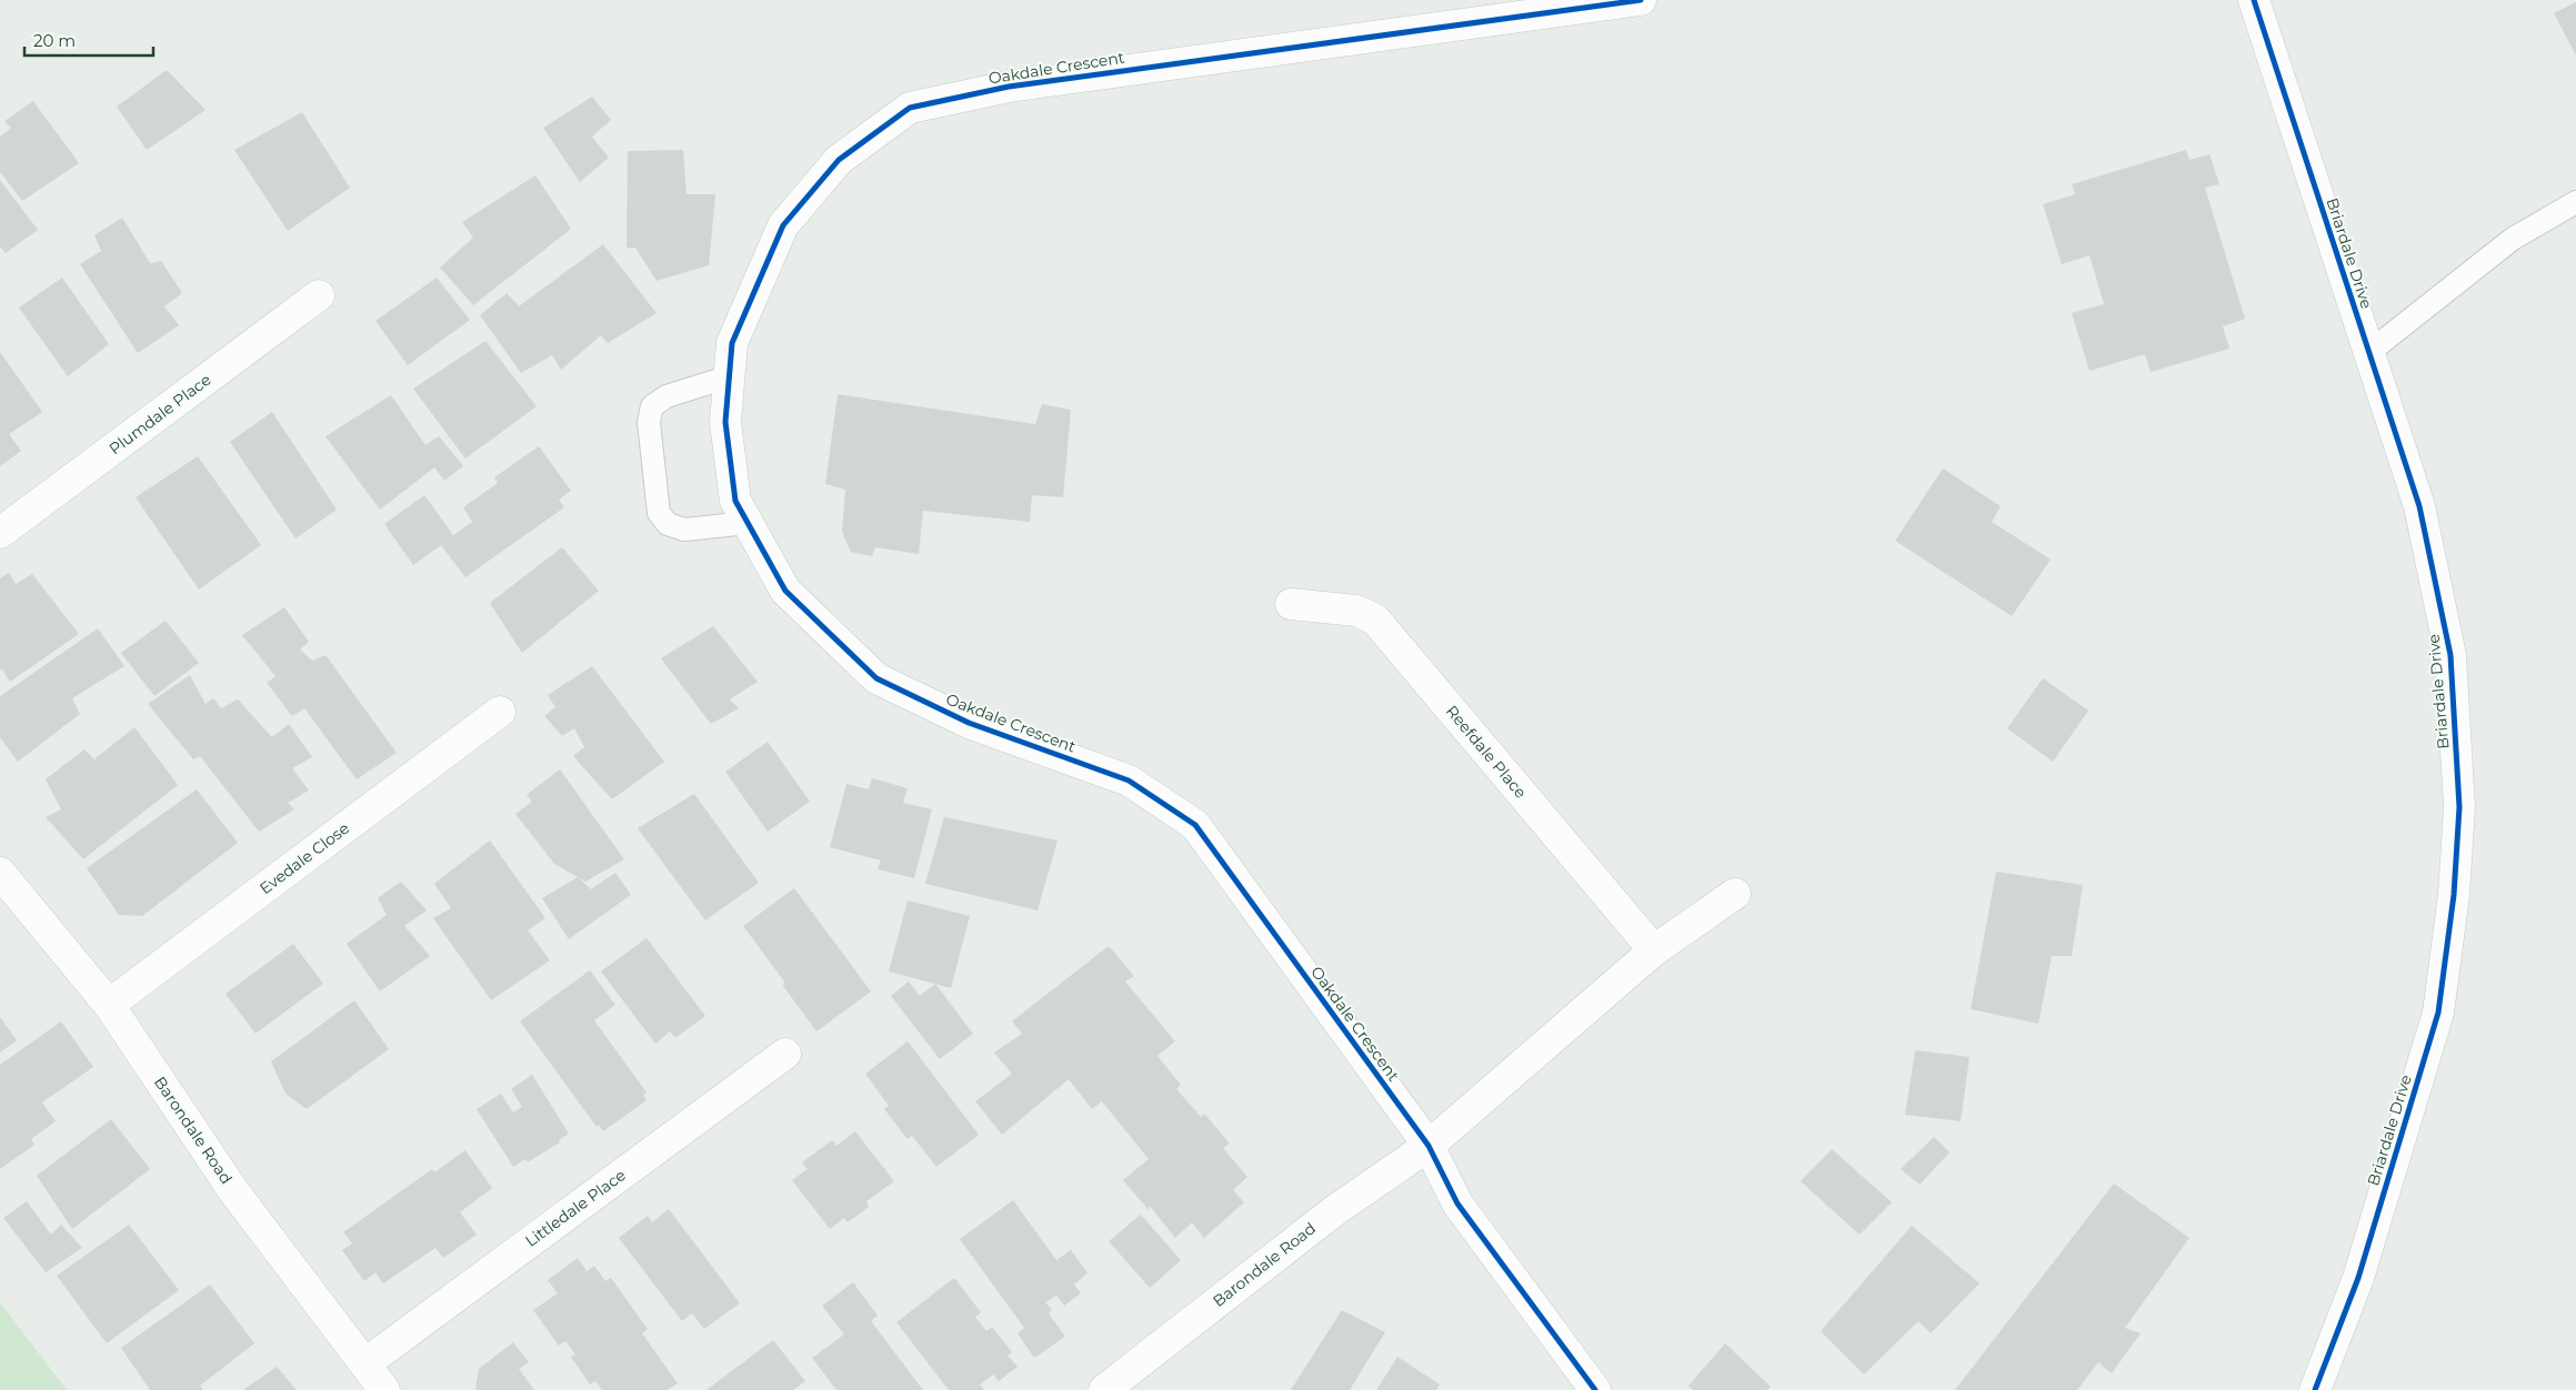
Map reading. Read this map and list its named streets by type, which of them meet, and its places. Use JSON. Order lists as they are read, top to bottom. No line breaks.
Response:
{"streets":{"street":["Oakdale Crescent","Briardale Drive","Plumdale Place","Reefdale Place","Evedale Close","Barondale Road","Littledale Place"]},"crossings":[["Oakdale Crescent","Barondale Road"],["Evedale Close","Barondale Road"],["Barondale Road","Littledale Place"]],"scale_bar":"20 m"}
